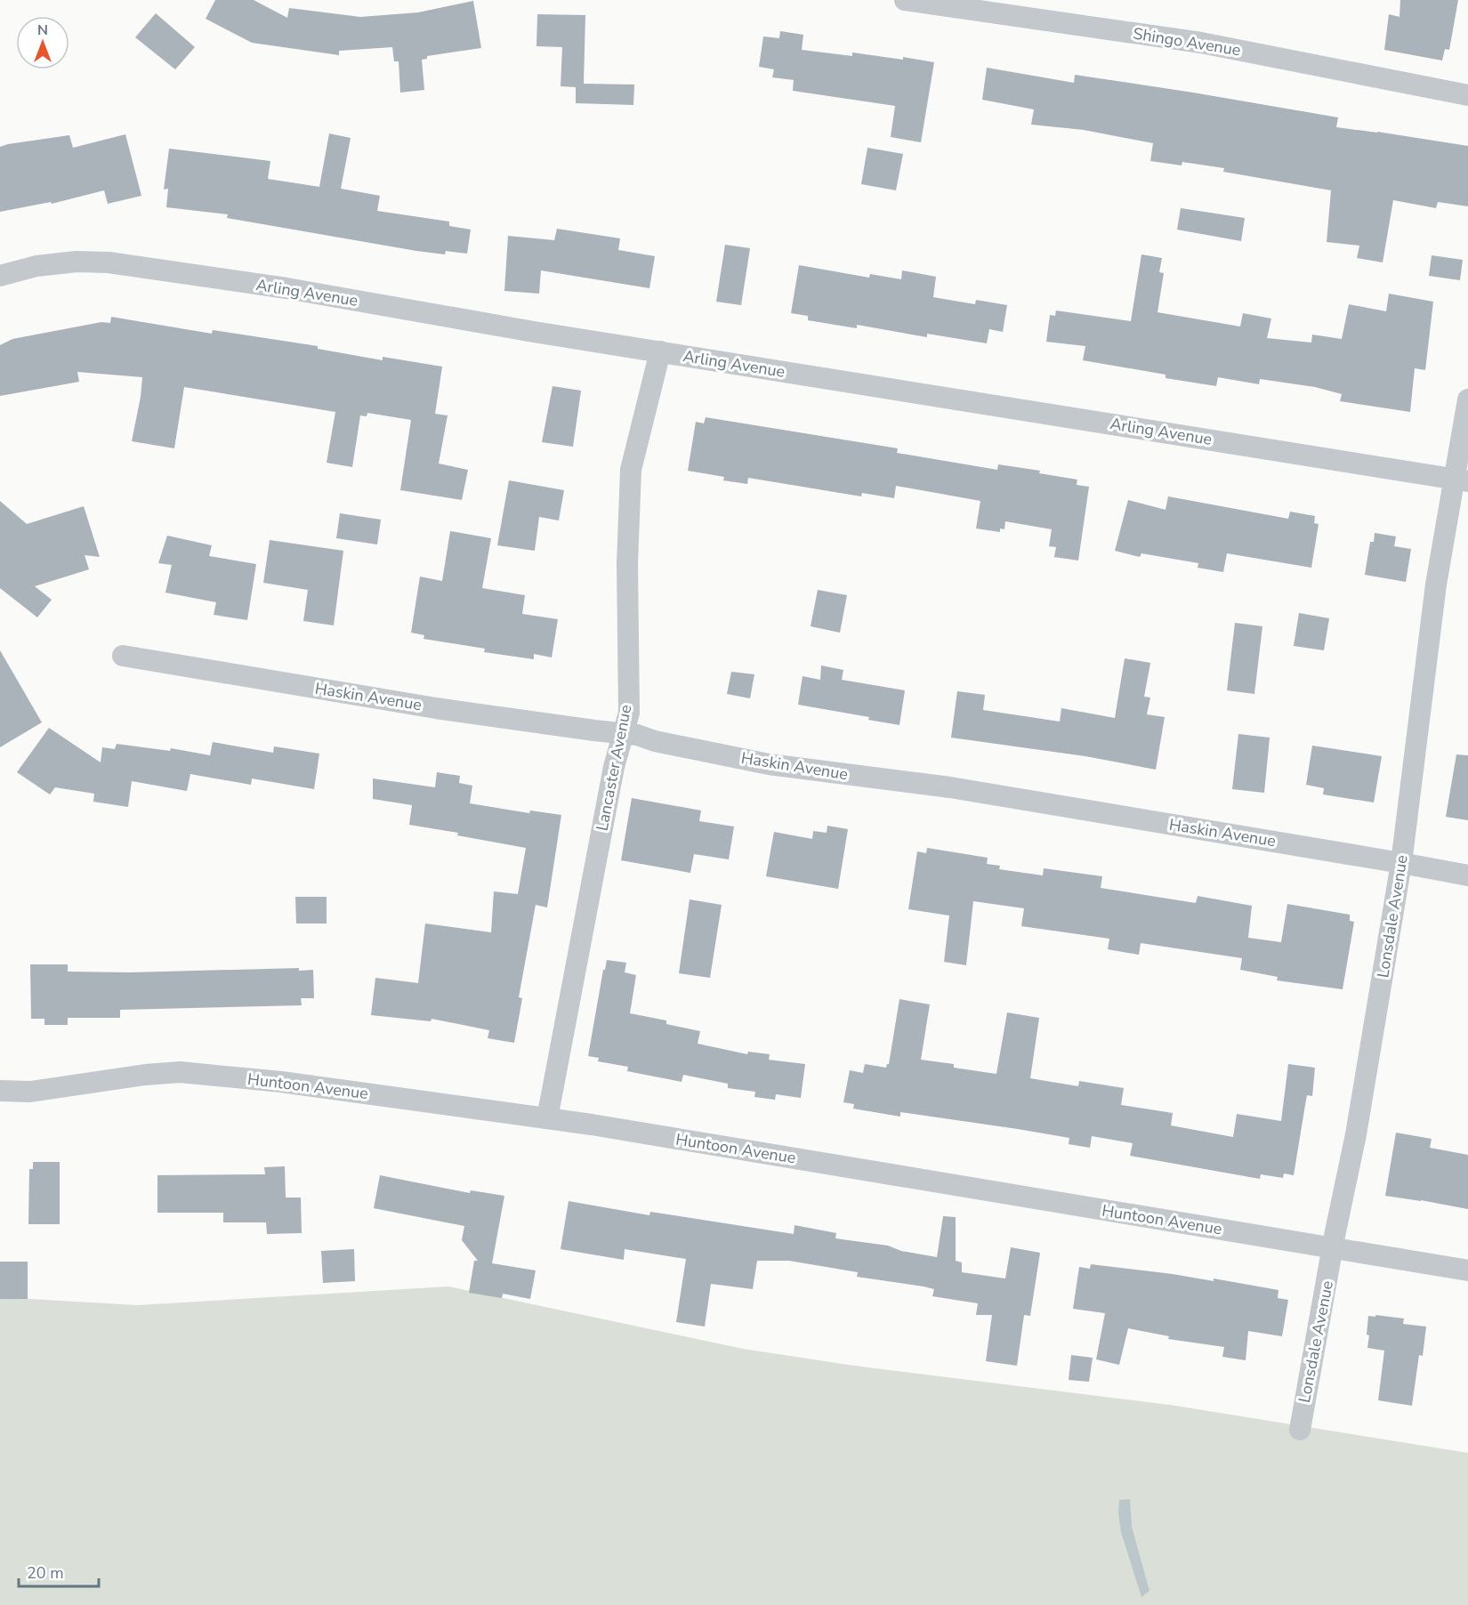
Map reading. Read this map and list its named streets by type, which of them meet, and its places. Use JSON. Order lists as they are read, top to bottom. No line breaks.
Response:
{"streets":{"street":["Shingo Avenue","Arling Avenue","Haskin Avenue","Lancaster Avenue","Lonsdale Avenue","Huntoon Avenue"]},"crossings":[["Arling Avenue","Lancaster Avenue"],["Arling Avenue","Lonsdale Avenue"],["Haskin Avenue","Lancaster Avenue"],["Haskin Avenue","Lonsdale Avenue"],["Lancaster Avenue","Huntoon Avenue"],["Lonsdale Avenue","Huntoon Avenue"]],"scale_bar":"20 m","north":"top"}
